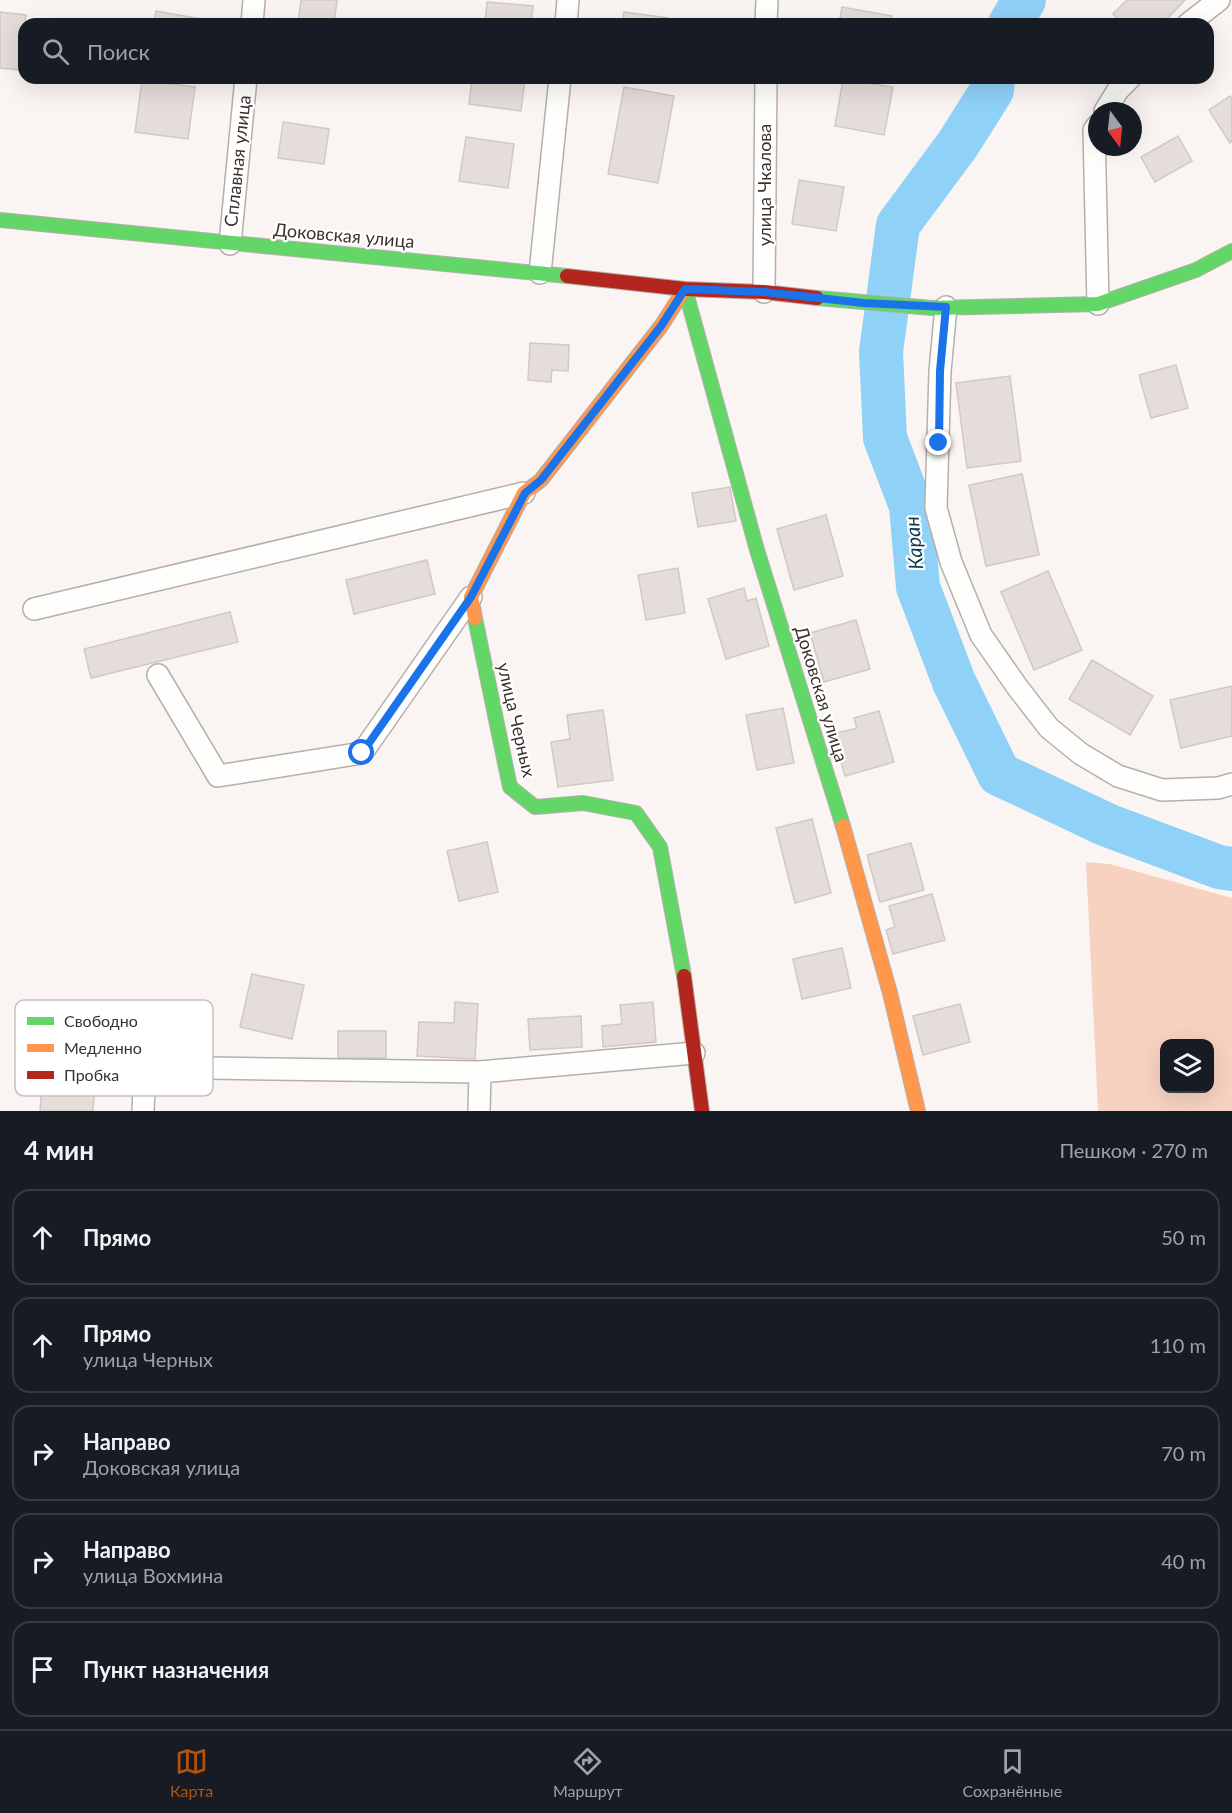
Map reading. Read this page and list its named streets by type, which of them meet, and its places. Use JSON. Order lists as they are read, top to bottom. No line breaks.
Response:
{"streets":{"street":["Сплавная улица","улица Чкалова","Доковская улица","улица Черных"]},"crossings":[["Сплавная улица","Доковская улица"],["улица Чкалова","Доковская улица"]],"water":["Каран"],"legend":["Свободно","Медленно","Пробка"],"north":"bottom","page":{"search":"Поиск","heading":["4 мин","Пешком · 270 m"],"list":[["Прямо","50 m"],["Прямо","улица Черных","110 m"],["Направо","Доковская улица","70 m"],["Направо","улица Вохмина","40 m"],"Пункт назначения"],"nav":["Карта","Маршрут","Сохранённые"]}}
